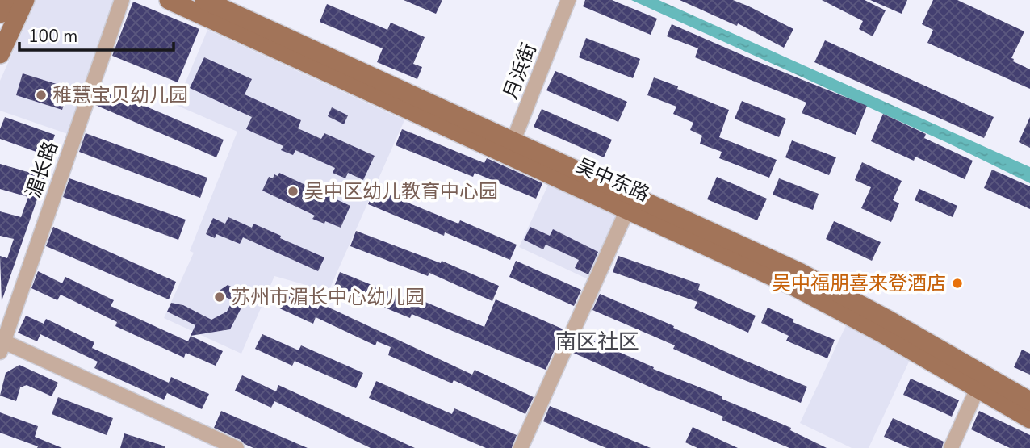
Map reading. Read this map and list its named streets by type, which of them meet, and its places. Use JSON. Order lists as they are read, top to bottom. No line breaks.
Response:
{"streets":{"main road":["吴中东路"],"street":["月浜街","湄长路"]},"crossings":[["月浜街","吴中东路"]],"districts":["南区社区"],"places":["稚慧宝贝幼儿园","吴中区幼儿教育中心园","吴中福朋喜来登酒店","苏州市湄长中心幼儿园"],"scale_bar":"100 m"}
